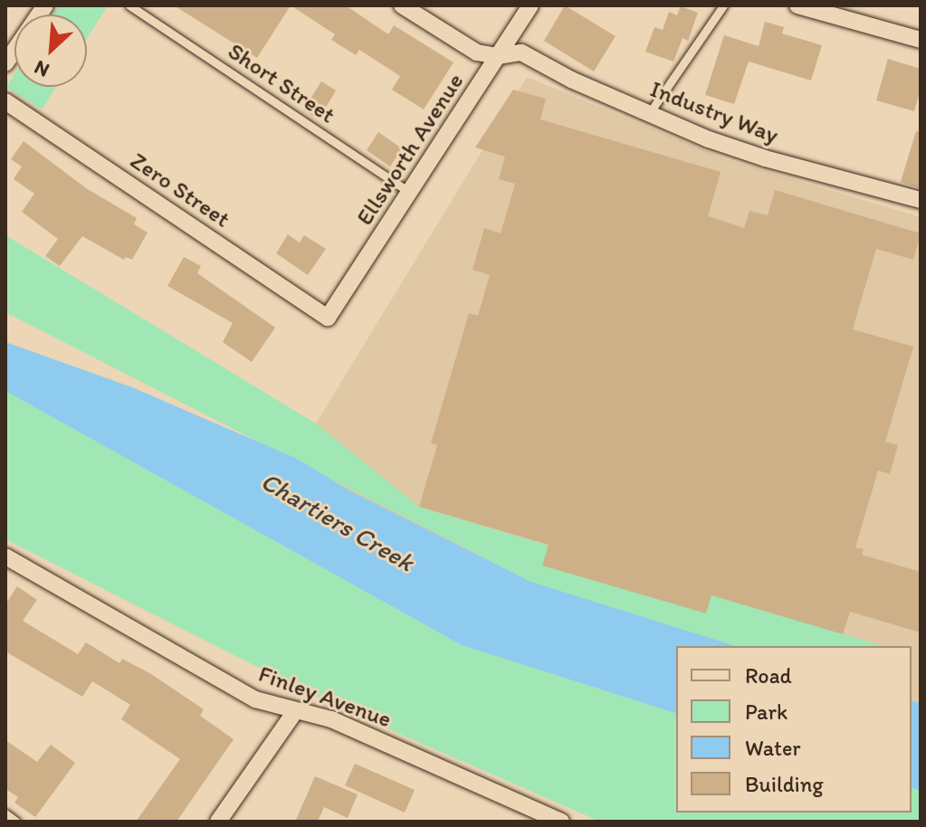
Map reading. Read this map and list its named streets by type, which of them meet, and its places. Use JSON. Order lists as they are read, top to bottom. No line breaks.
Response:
{"streets":{"street":["Industry Way","Ellsworth Avenue","Zero Street","Finley Avenue"],"lane":["Short Street"]},"crossings":[["Short Street","Ellsworth Avenue"],["Industry Way","Ellsworth Avenue"],["Ellsworth Avenue","Zero Street"]],"water":["Chartiers Creek"],"legend":["Road","Park","Water","Building"],"north":"bottom left"}
